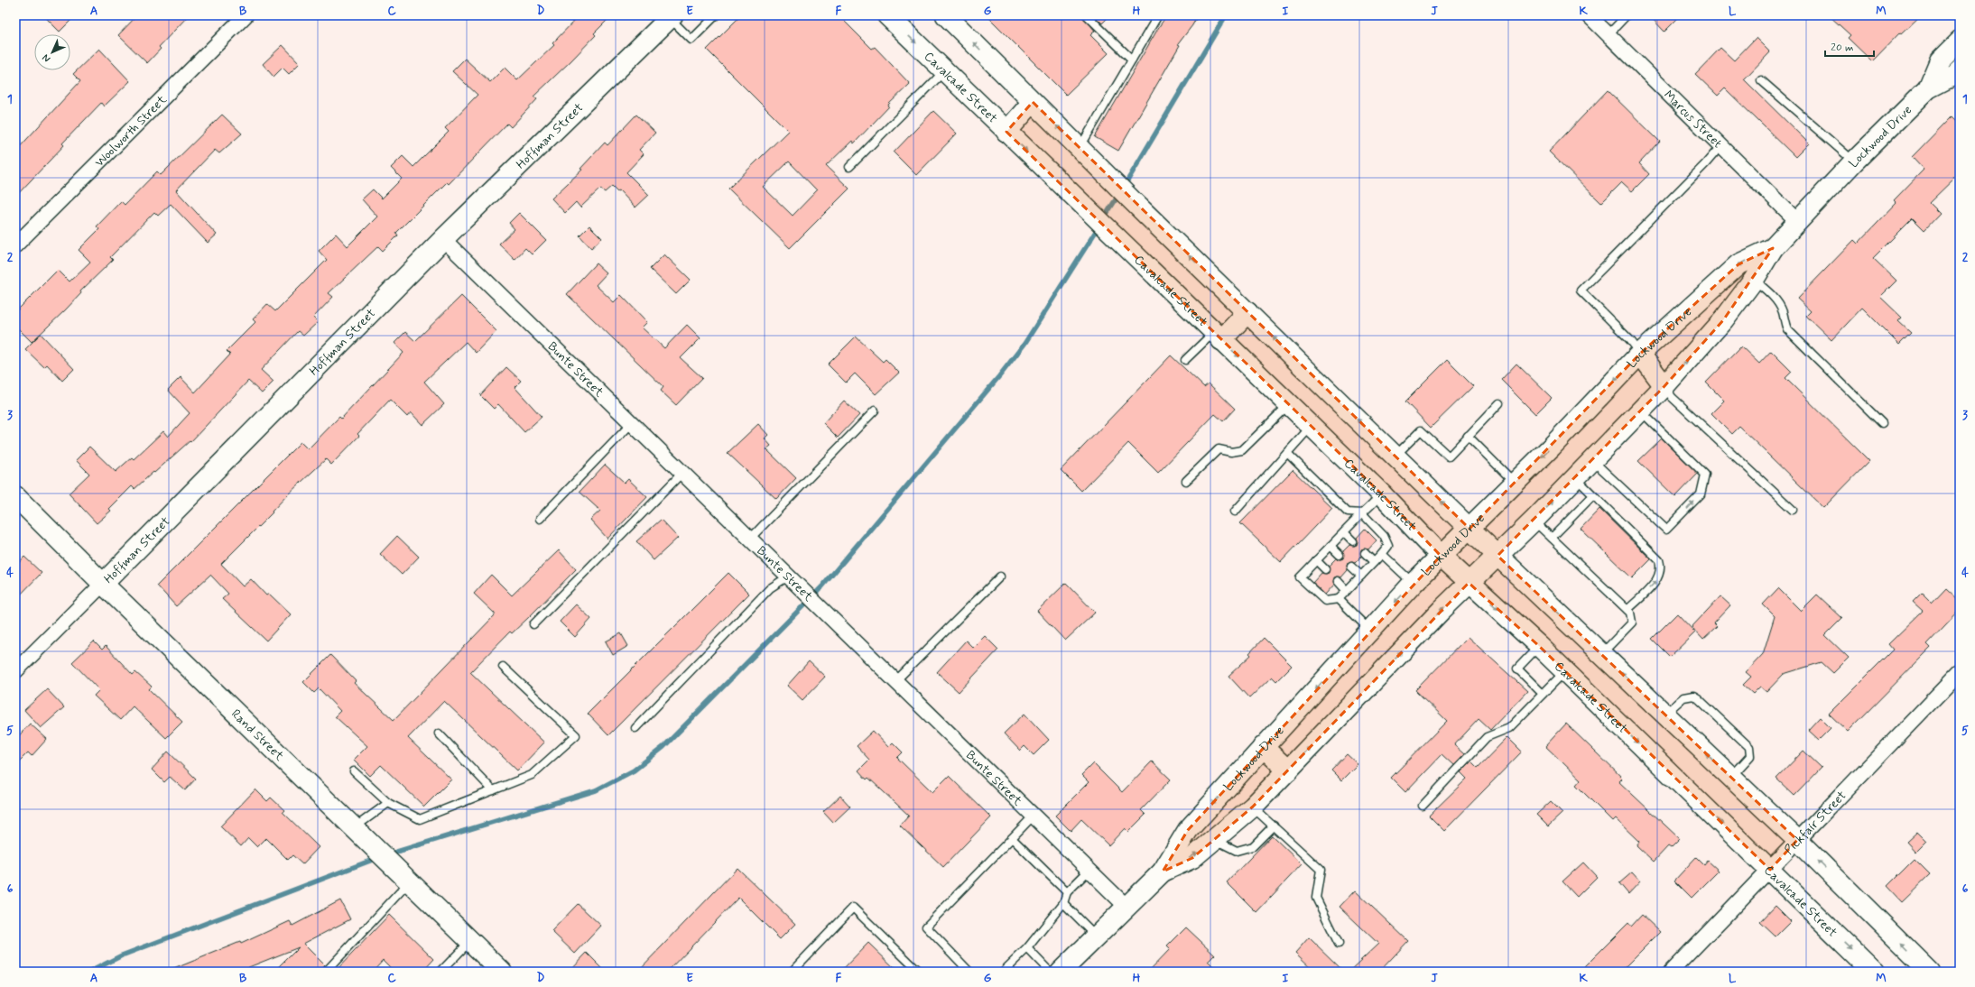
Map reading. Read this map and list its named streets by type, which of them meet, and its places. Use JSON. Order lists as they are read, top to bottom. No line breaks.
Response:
{"streets":{"main road":["Cavalcade Street","Hoffman Street","Lockwood Drive","Rand Street"],"street":["Marcus Street","Woolworth Street","Bunte Street","Pickfair Street"]},"crossings":[["Cavalcade Street","Lockwood Drive"],["Cavalcade Street","Pickfair Street"],["Marcus Street","Lockwood Drive"],["Hoffman Street","Bunte Street"],["Hoffman Street","Rand Street"],["Lockwood Drive","Bunte Street"]],"scale_bar":"20 m","north":"bottom left","grid":{"columns":["A","B","C","D","E","F","G","H","I","J","K","L","M"],"rows":["1","2","3","4","5","6"]}}
